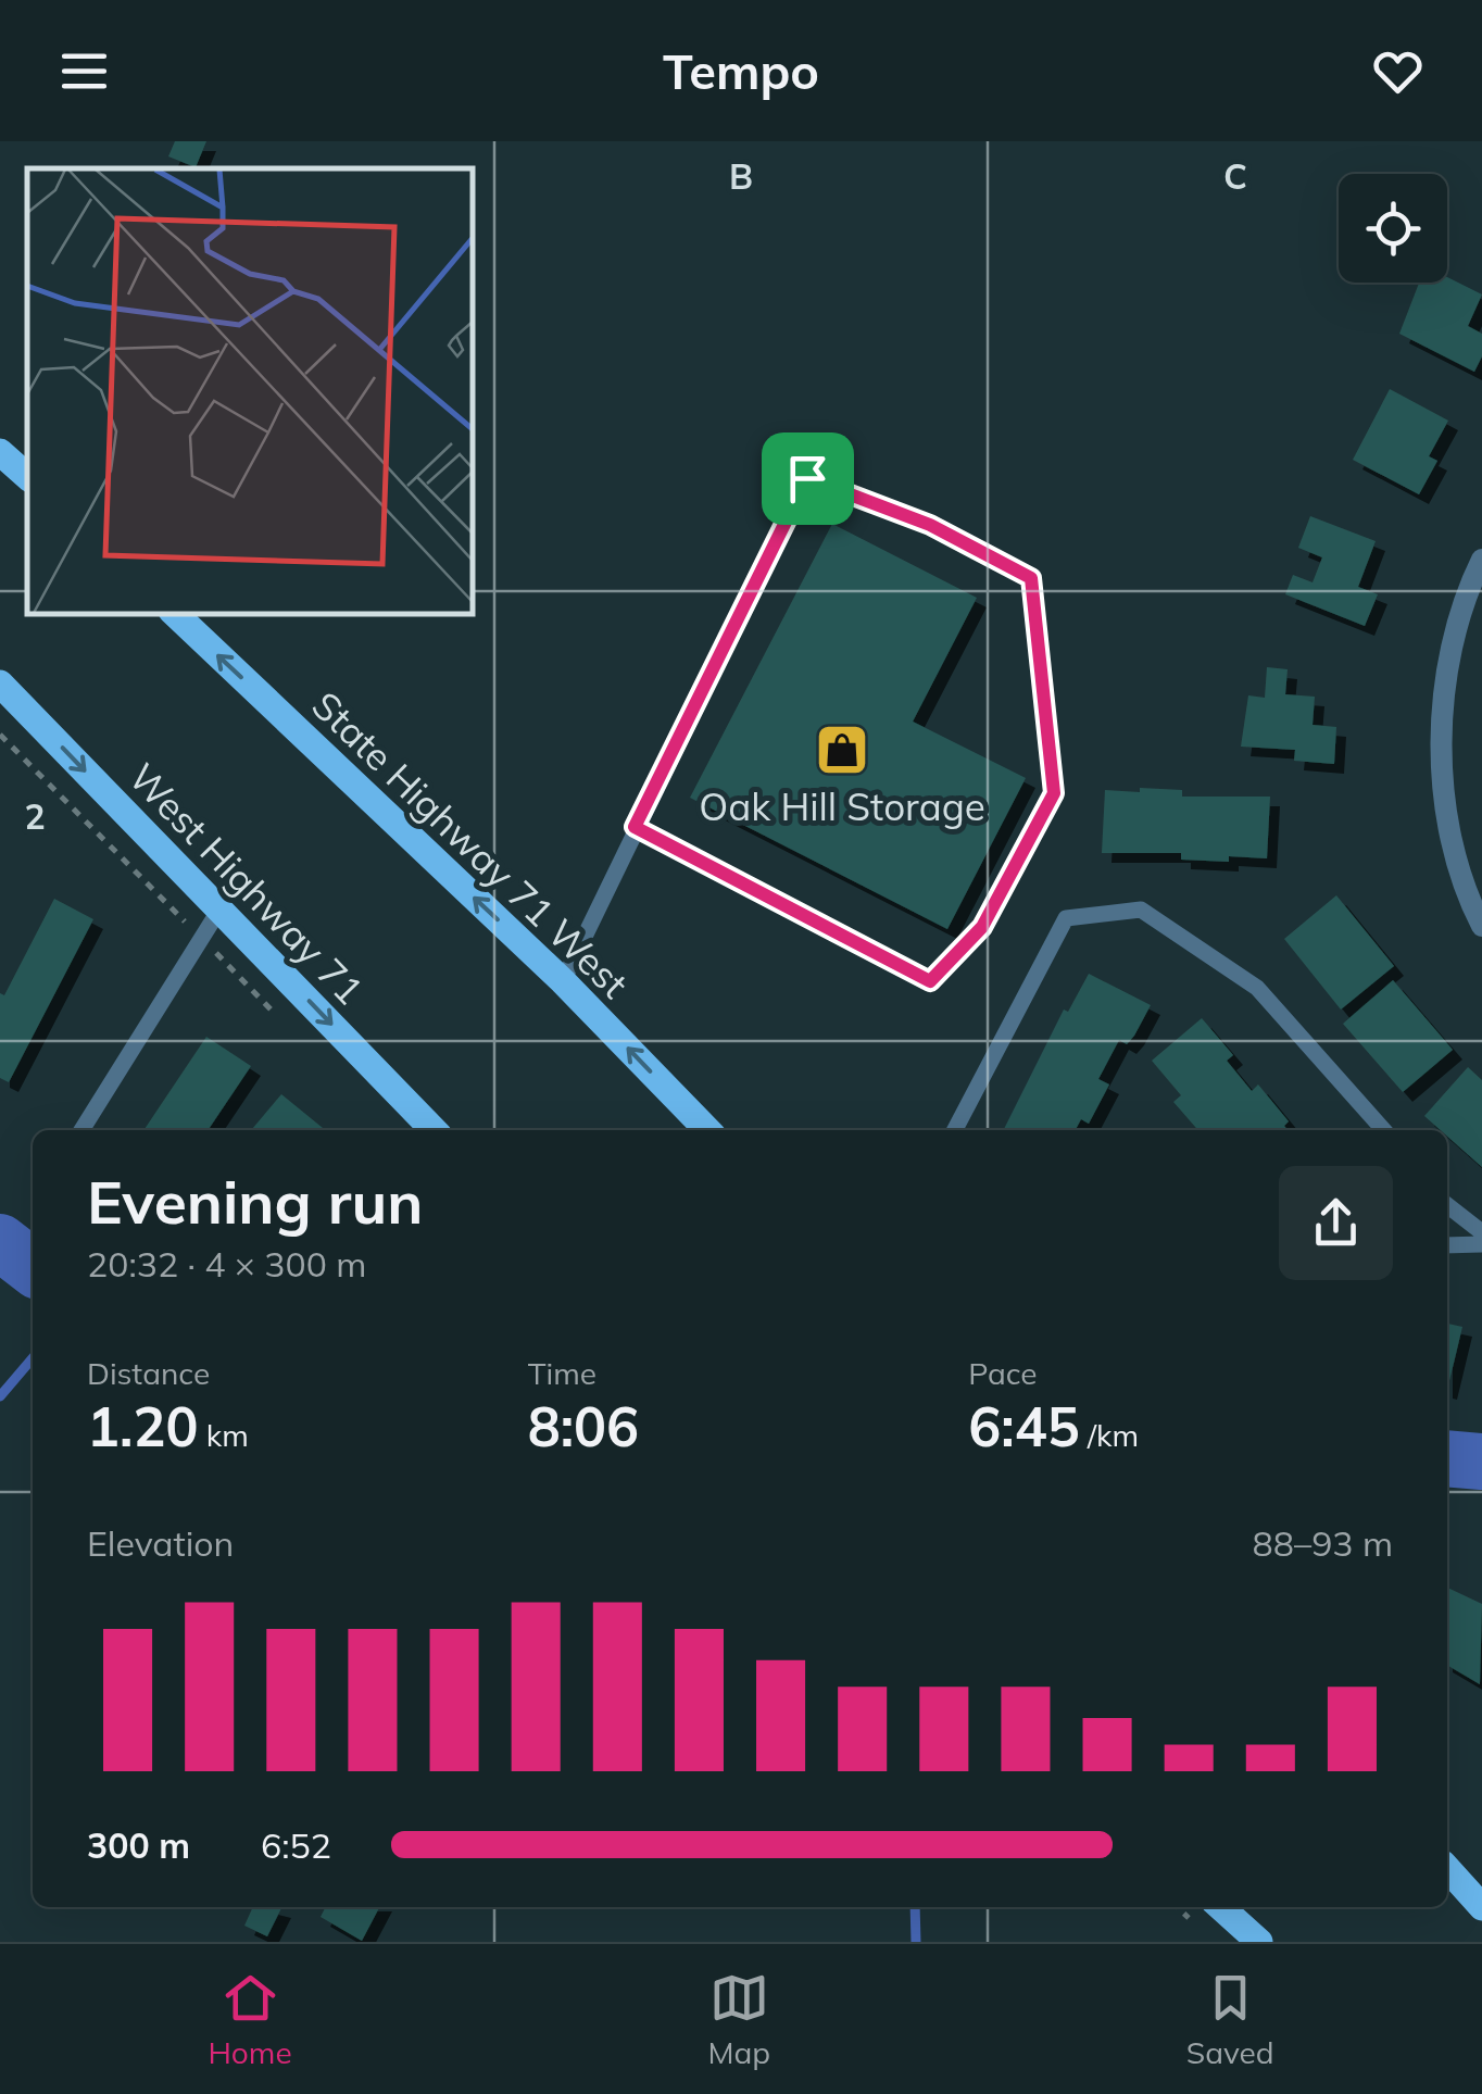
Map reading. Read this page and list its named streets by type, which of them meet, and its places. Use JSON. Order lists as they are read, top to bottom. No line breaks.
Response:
{"streets":{"main road":["State Highway 71 West","West Highway 71"]},"one_way":["State Highway 71 West","West Highway 71"],"places":{"shop":["Oak Hill Storage"]},"page":{"header":"Tempo","heading":["Evening run","20:32 · 4 × 300 m"],"stats":[["Distance","1.20 km"],["Time","8:06"],["Pace","6:45 /km"]],"chart":["Elevation","88–93 m"],"list":[{"name":"300 m","note":"6:52"}],"tabs":["Home","Map","Saved"]},"grid":{"columns":["B","C"],"rows":["2"]}}
